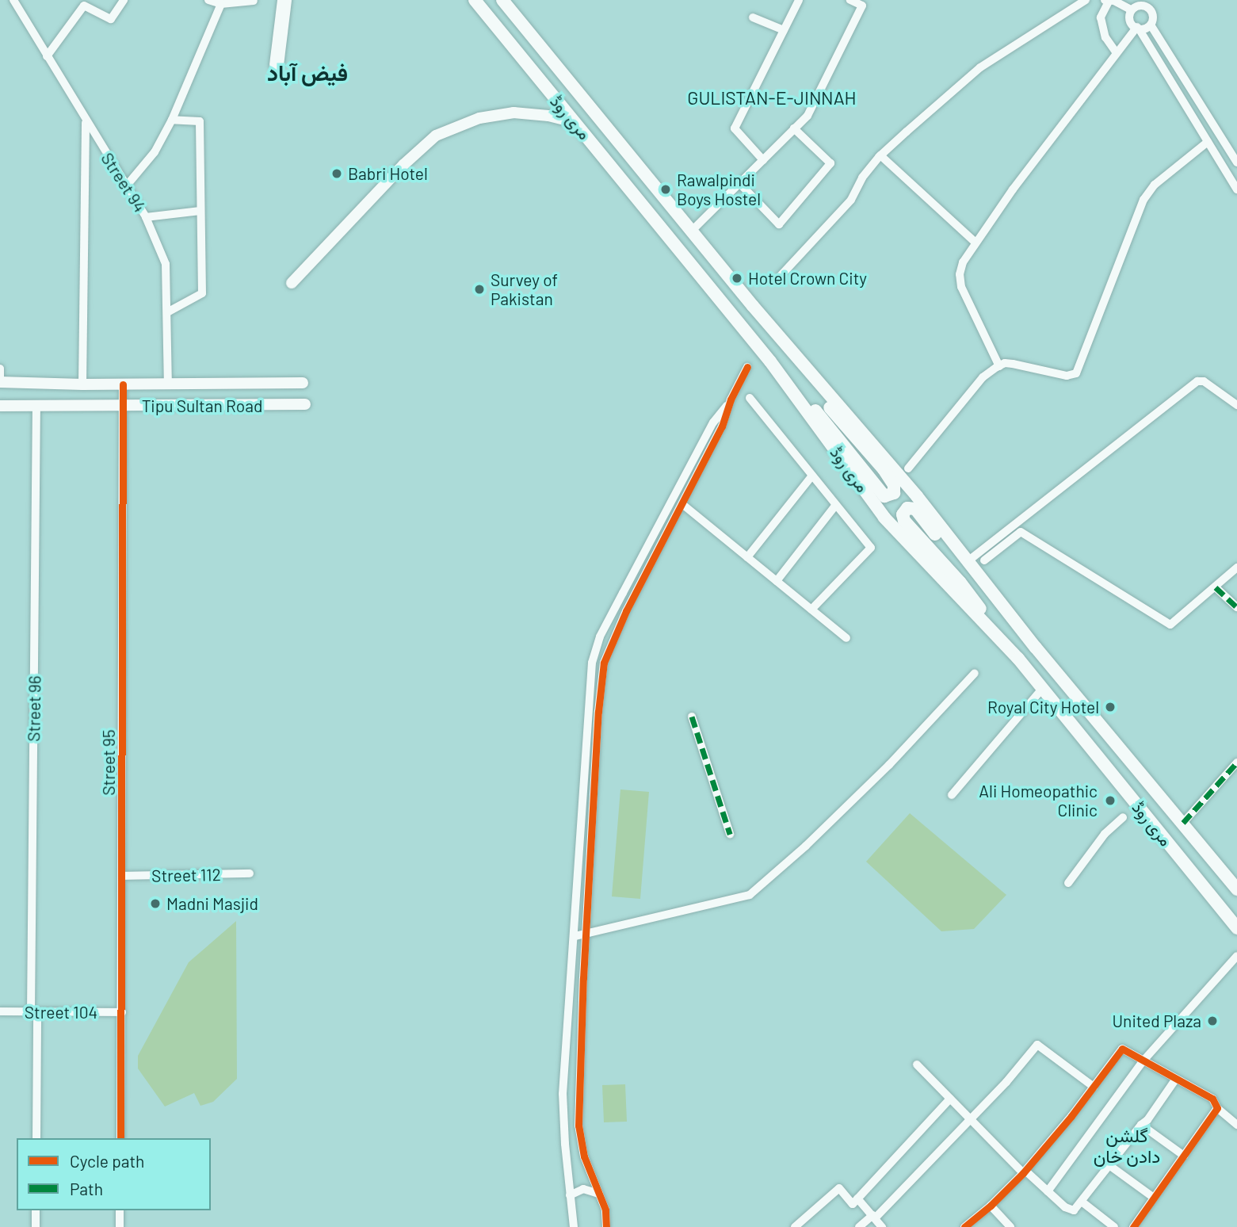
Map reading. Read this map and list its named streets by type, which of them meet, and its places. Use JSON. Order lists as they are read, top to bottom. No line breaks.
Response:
{"streets":{"main road":["مری روڈ"],"street":["Street 94","Tipu Sultan Road","Street 96","Street 95","Street 112","Street 104"]},"crossings":[["Street 94","Tipu Sultan Road"],["Tipu Sultan Road","Street 96"],["Tipu Sultan Road","Street 95"],["Street 96","Street 104"],["Street 95","Street 112"],["Street 95","Street 104"]],"districts":["فیض آباد","GULISTAN-E-JINNAH","گلشن دادن خان"],"places":["Babri Hotel","Rawalpindi Boys Hostel","Hotel Crown City","Survey of Pakistan","Royal City Hotel","Ali Homeopathic Clinic","Madni Masjid","United Plaza"],"legend":["Cycle path","Path"]}
